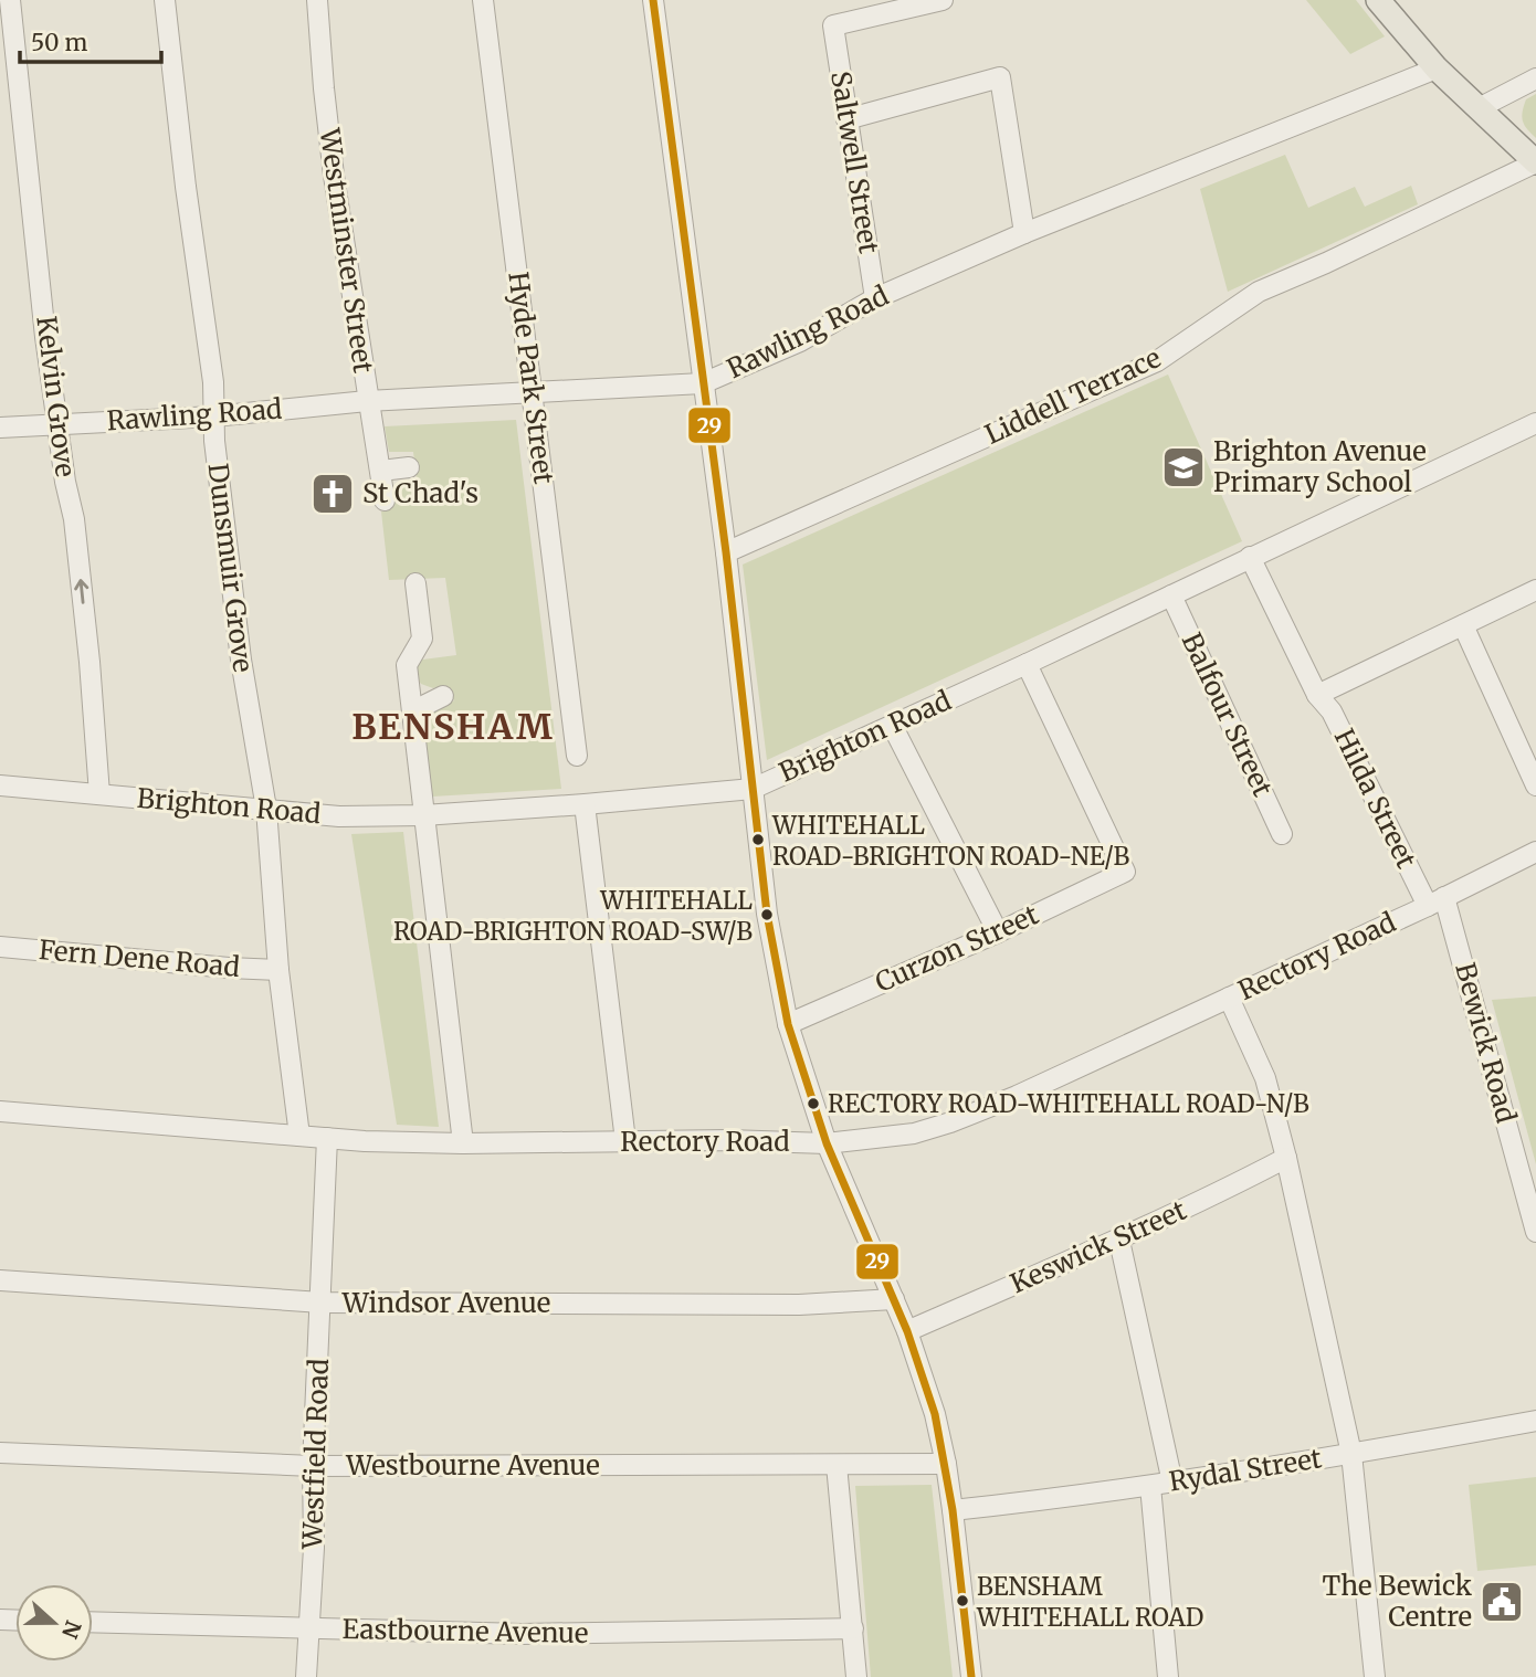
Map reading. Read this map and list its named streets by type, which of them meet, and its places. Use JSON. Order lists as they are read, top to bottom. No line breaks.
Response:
{"streets":{"street":["Saltwell Street","Westminster Street","Rawling Road","Hyde Park Street","Kelvin Grove","Liddell Terrace","Dunsmuir Grove","Balfour Street","Brighton Road","Hilda Street","Curzon Street","Rectory Road","Fern Dene Road","Bewick Road","Keswick Street","Windsor Avenue","Westfield Road","Westbourne Avenue","Rydal Street","Eastbourne Avenue"]},"crossings":[["Saltwell Street","Rawling Road"],["Westminster Street","Rawling Road"],["Rawling Road","Hyde Park Street"],["Rawling Road","Kelvin Grove"],["Rawling Road","Dunsmuir Grove"],["Kelvin Grove","Brighton Road"],["Dunsmuir Grove","Brighton Road"],["Dunsmuir Grove","Rectory Road"],["Dunsmuir Grove","Fern Dene Road"],["Balfour Street","Brighton Road"],["Brighton Road","Hilda Street"],["Brighton Road","Curzon Street"],["Hilda Street","Rectory Road"],["Hilda Street","Bewick Road"],["Rectory Road","Bewick Road"],["Rectory Road","Westfield Road"],["Windsor Avenue","Westfield Road"],["Westfield Road","Westbourne Avenue"],["Westfield Road","Eastbourne Avenue"]],"one_way":["Kelvin Grove"],"districts":["BENSHAM"],"places":{"school or university":["Brighton Avenue Primary School"],"church":["St Chad's"],"other":["WHITEHALL ROAD-BRIGHTON ROAD-NE/B","WHITEHALL ROAD-BRIGHTON ROAD-SW/B","RECTORY ROAD-WHITEHALL ROAD-N/B","BENSHAM WHITEHALL ROAD"],"public building":["The Bewick Centre"]},"lines":["transit line 29"],"scale_bar":"50 m","north":"right"}
